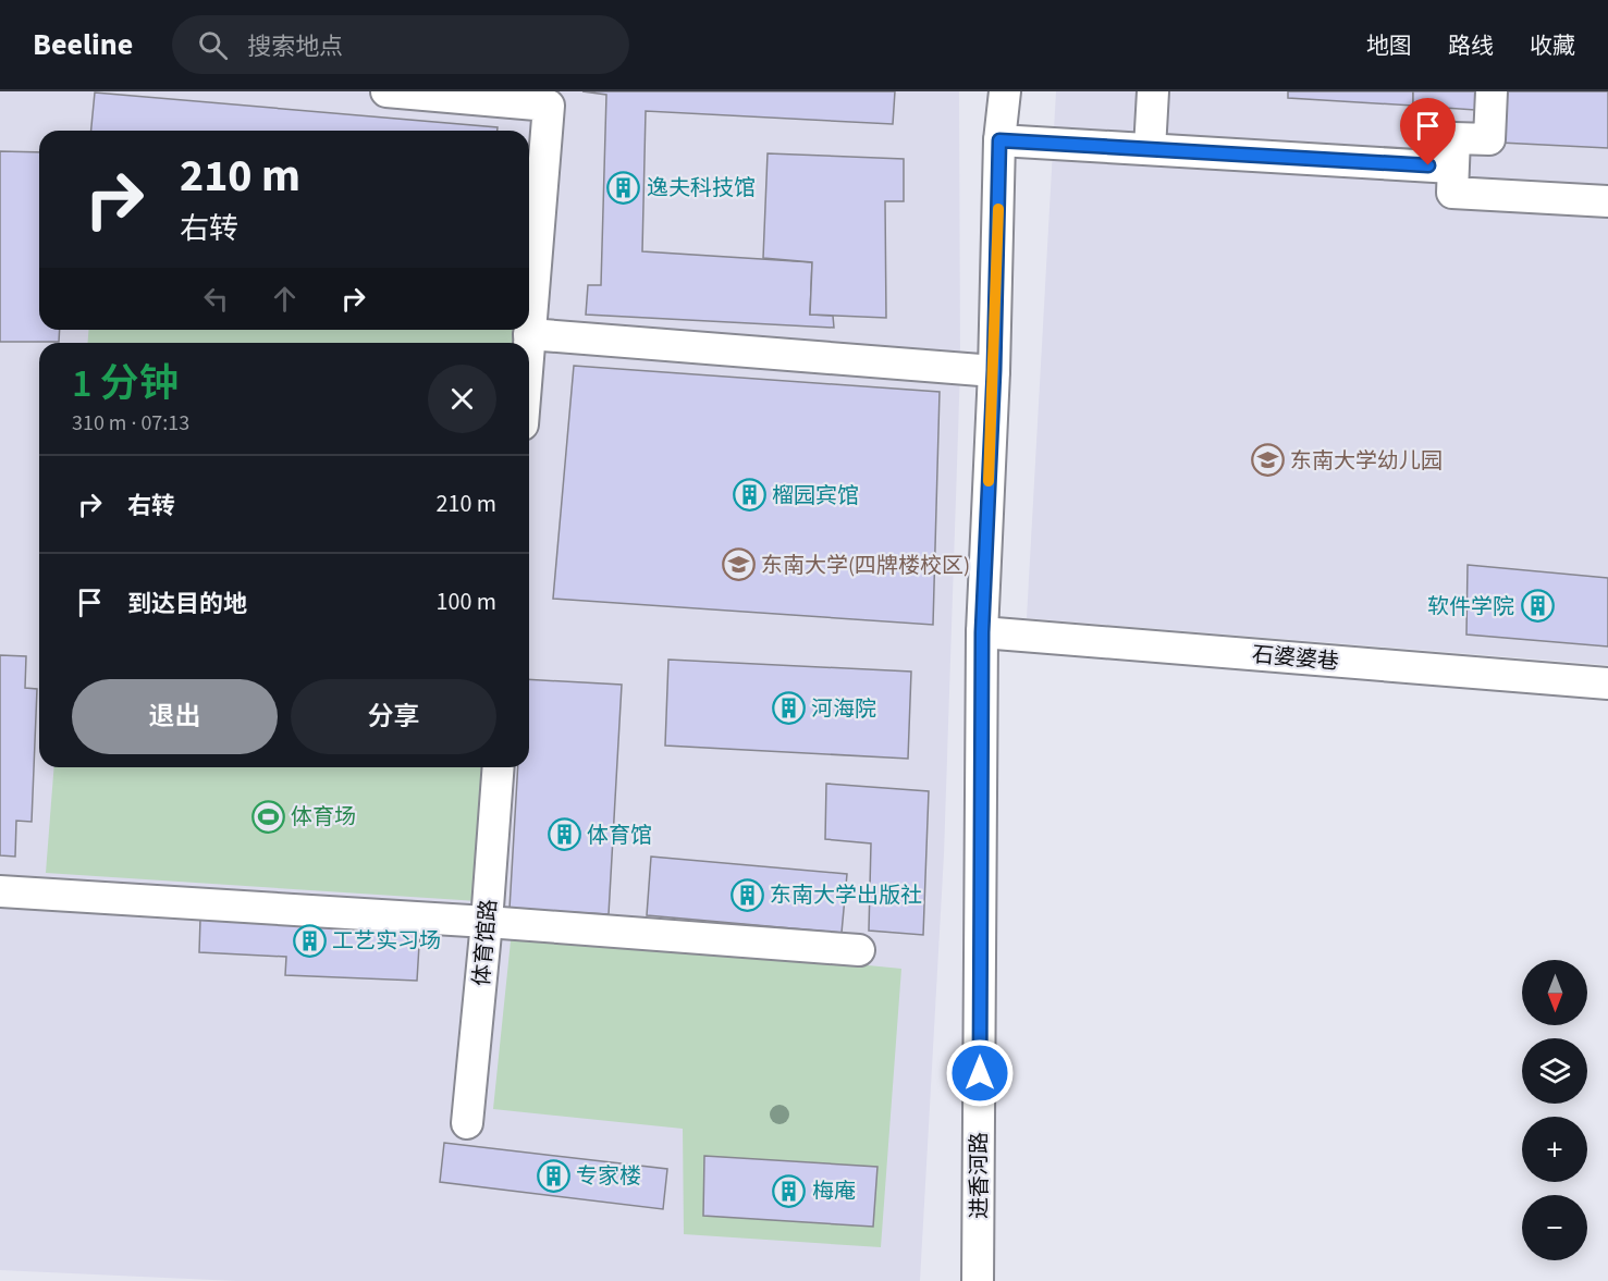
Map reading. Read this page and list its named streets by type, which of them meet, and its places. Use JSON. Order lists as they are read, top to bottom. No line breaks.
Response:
{"streets":{"street":["石婆婆巷","体育馆路","进香河路"]},"crossings":[["石婆婆巷","进香河路"]],"places":{"building":["逸夫科技馆","榴园宾馆","软件学院","河海院","体育馆","东南大学出版社","工艺实习场","专家楼","梅庵"],"school or university":["东南大学幼儿园","东南大学(四牌楼校区)"],"sports":["体育场"]},"north":"bottom","page":{"header":"Beeline","search":"搜索地点","nav":["地图","路线","收藏"],"turn":["210 m","右转"],"heading":["1 分钟","310 m · 07:13"],"list":[{"name":"右转","value":"210 m"},{"name":"到达目的地","value":"100 m"}],"buttons":["退出","分享"],"map_buttons":["+","−"]}}
